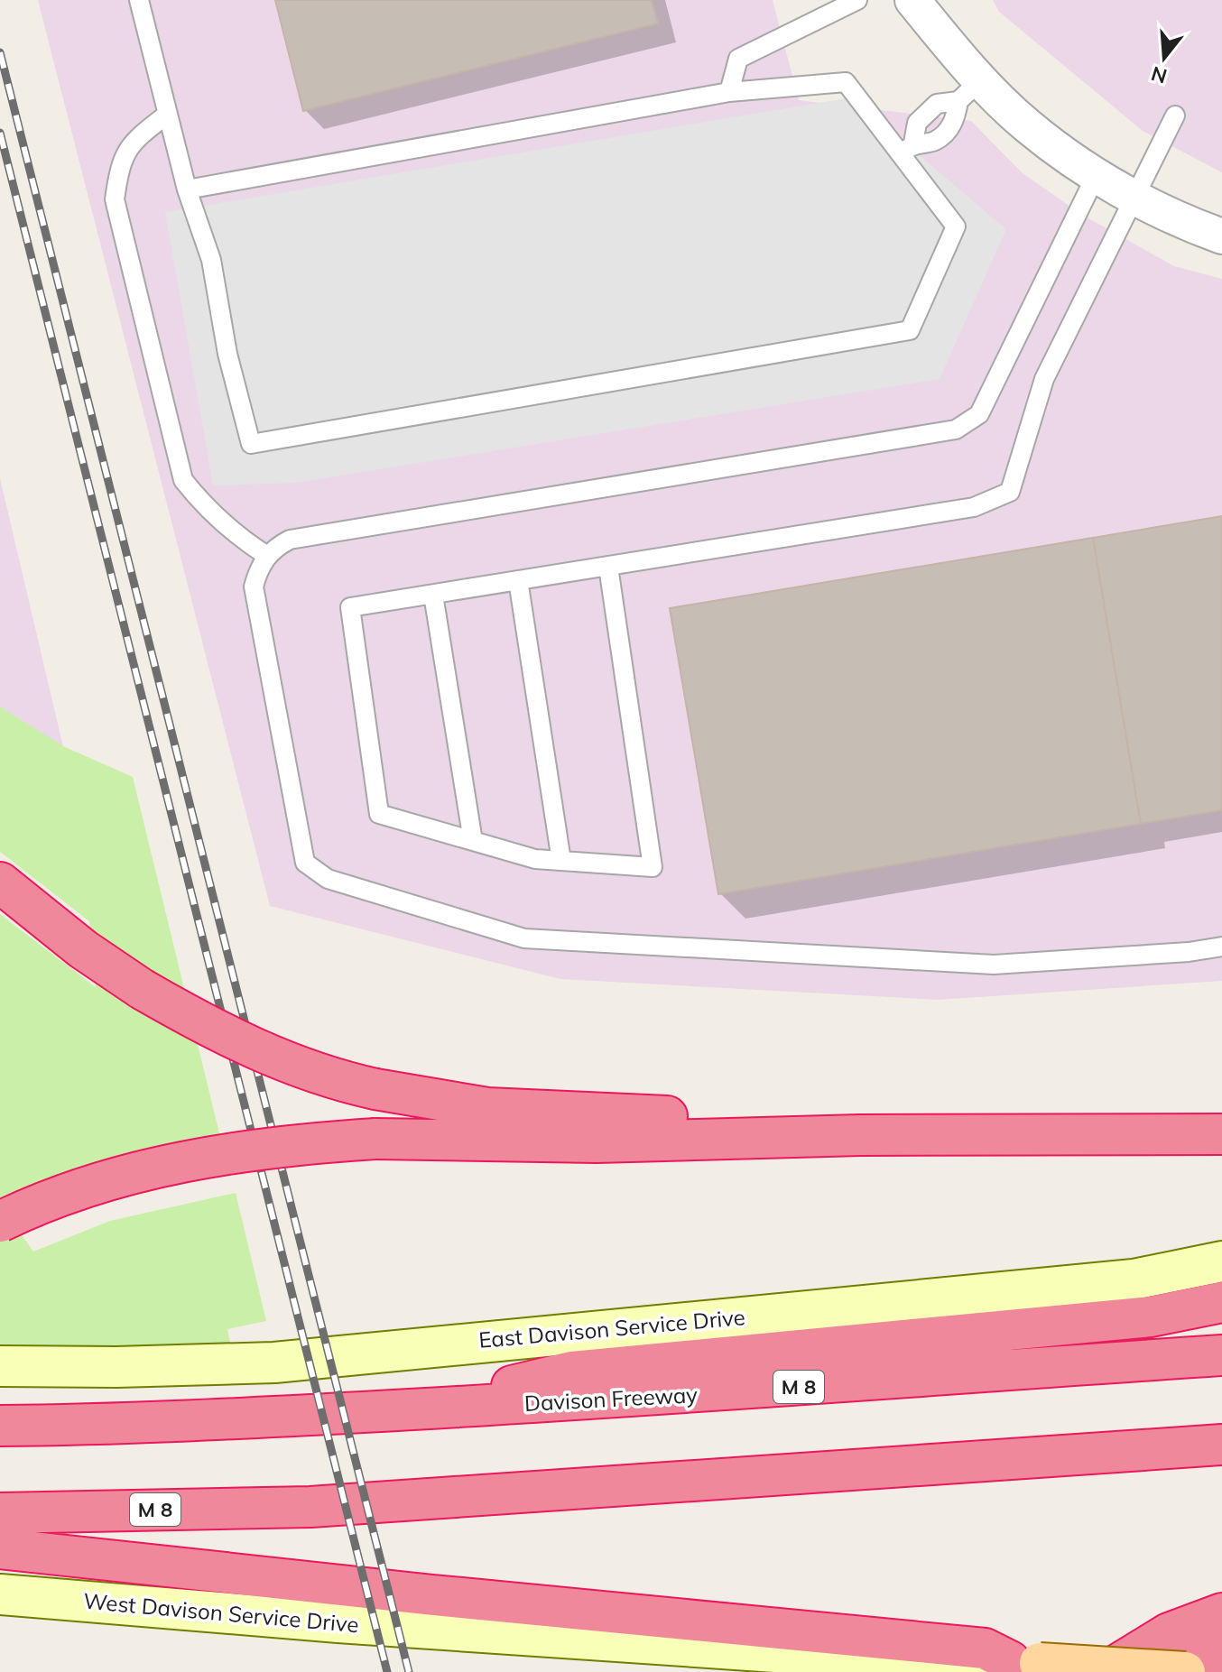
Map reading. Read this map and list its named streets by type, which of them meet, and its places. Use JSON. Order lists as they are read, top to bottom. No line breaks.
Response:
{"streets":{"highway":["M 8","Davison Freeway"],"main road":["East Davison Service Drive","West Davison Service Drive"]},"north":"bottom"}
